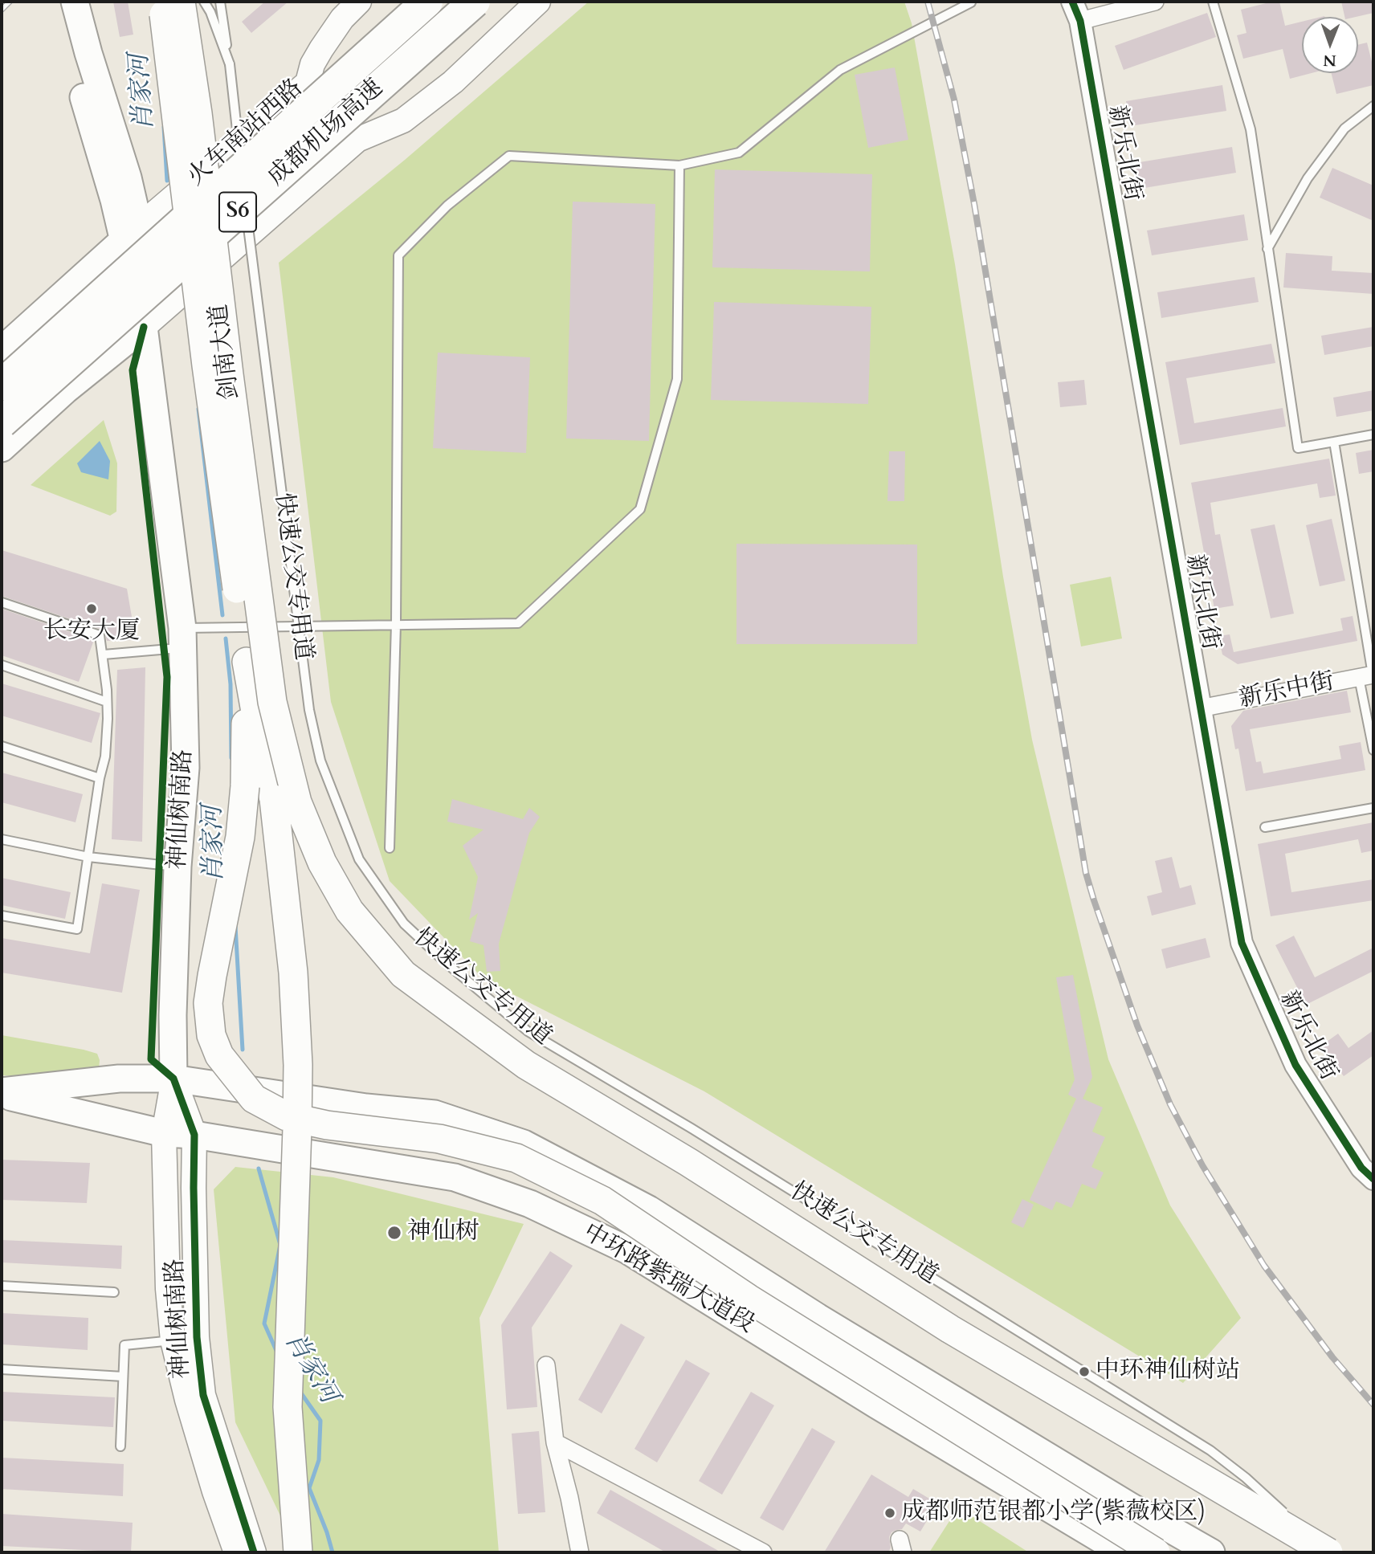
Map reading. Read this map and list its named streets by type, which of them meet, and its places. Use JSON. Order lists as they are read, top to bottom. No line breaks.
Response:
{"streets":{"highway":["成都机场高速","S6","剑南大道"],"main road":["火车南站西路","神仙树南路","中环路紫瑞大道段"],"street":["新乐北街","新乐中街"],"lane":["快速公交专用道"]},"crossings":[["火车南站西路","神仙树南路"],["新乐北街","新乐中街"],["神仙树南路","中环路紫瑞大道段"]],"water":["肖家河"],"places":["长安大厦","神仙树","中环神仙树站","成都师范银都小学(紫薇校区)"],"north":"bottom"}
